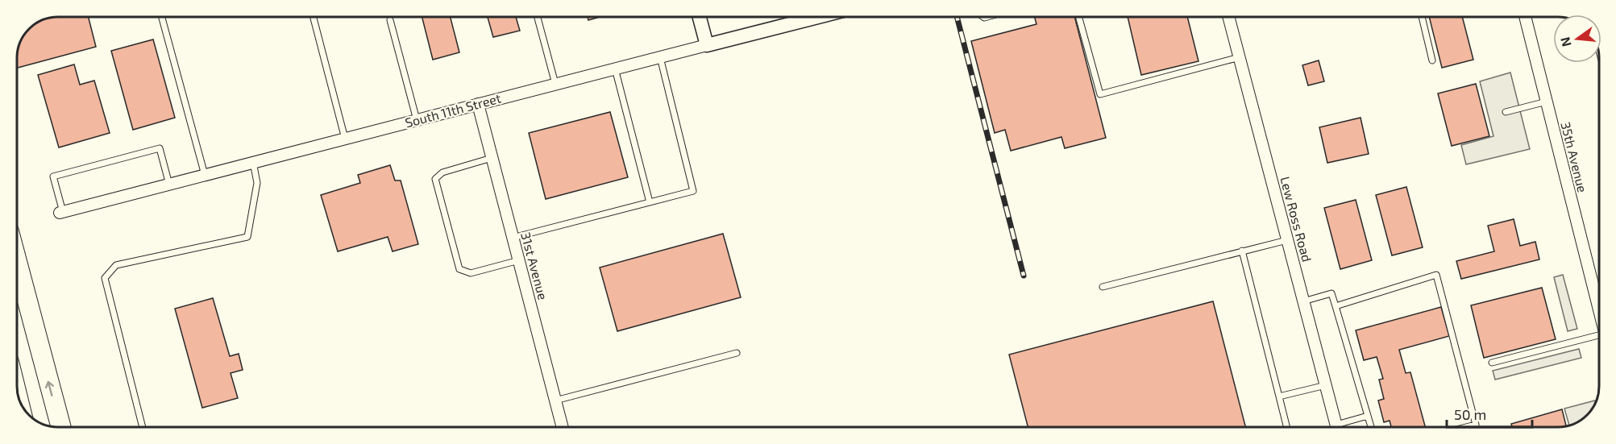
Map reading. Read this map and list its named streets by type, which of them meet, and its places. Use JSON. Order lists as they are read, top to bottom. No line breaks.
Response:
{"streets":{"street":["South 11th Street","35th Avenue","Lew Ross Road","31st Avenue"]},"crossings":[["South 11th Street","31st Avenue"]],"scale_bar":"50 m","north":"left"}
